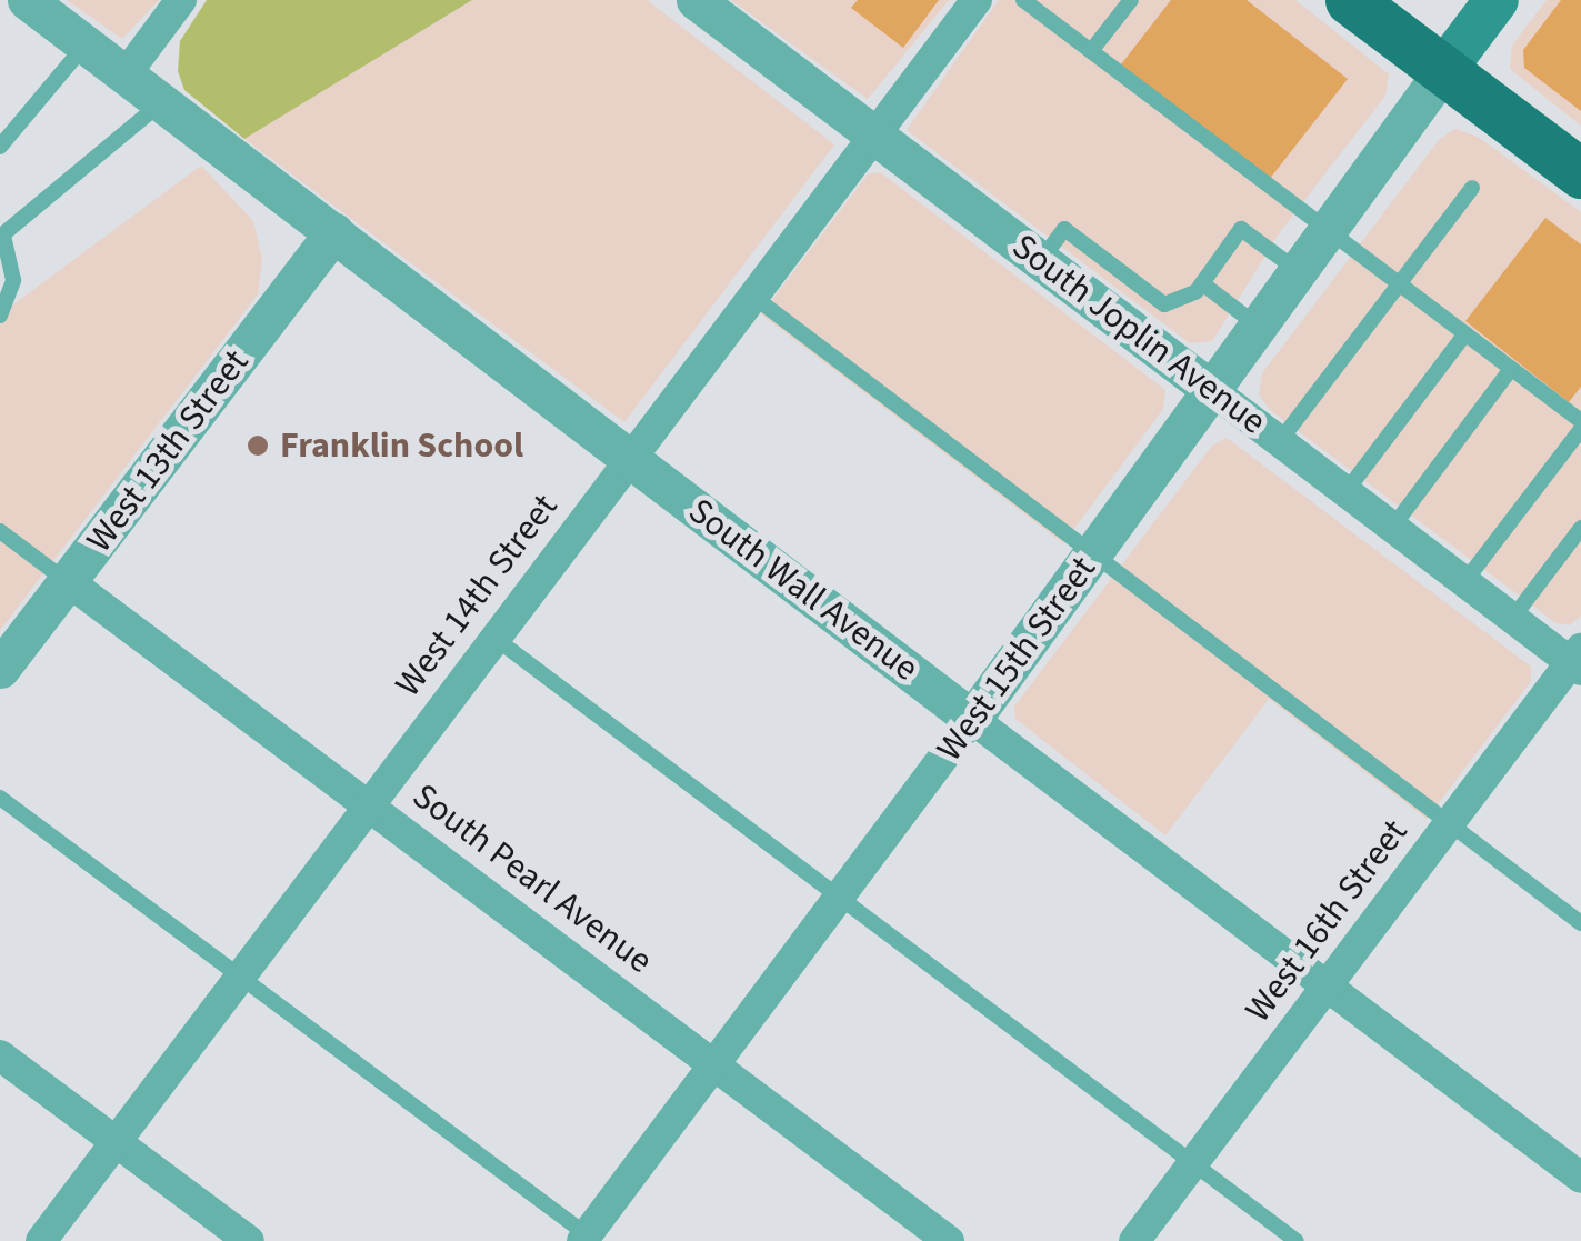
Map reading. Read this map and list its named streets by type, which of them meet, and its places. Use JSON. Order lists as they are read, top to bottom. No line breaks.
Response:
{"streets":{"street":["South Joplin Avenue","West 13th Street","South Wall Avenue","West 14th Street","West 15th Street","South Pearl Avenue","West 16th Street"]},"crossings":[["South Joplin Avenue","West 14th Street"],["South Joplin Avenue","West 15th Street"],["South Joplin Avenue","West 16th Street"],["West 13th Street","South Wall Avenue"],["West 13th Street","South Pearl Avenue"],["South Wall Avenue","West 14th Street"],["South Wall Avenue","West 15th Street"],["South Wall Avenue","West 16th Street"],["West 14th Street","South Pearl Avenue"],["West 15th Street","South Pearl Avenue"]],"places":["Franklin School"]}
